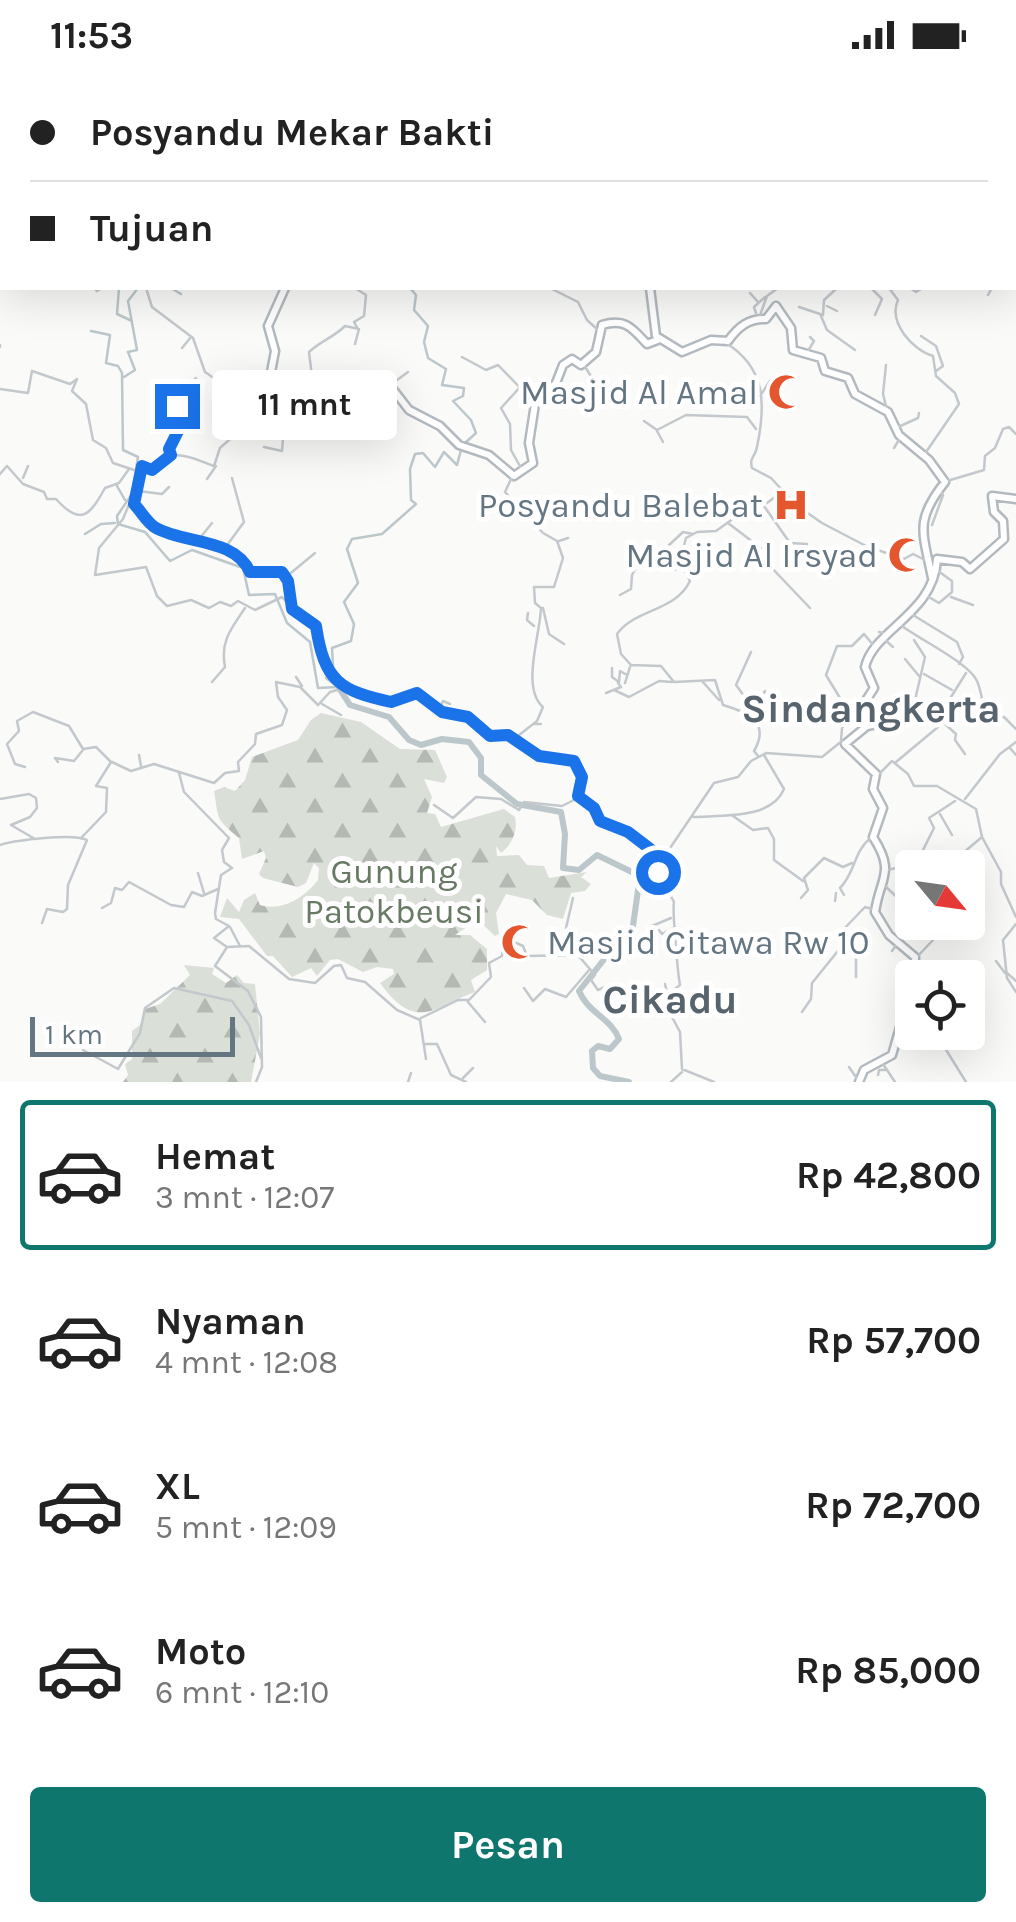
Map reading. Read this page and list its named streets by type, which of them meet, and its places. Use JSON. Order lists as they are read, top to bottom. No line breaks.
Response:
{"districts":["Sindangkerta","Cikadu"],"parks":["Gunung Patokbeusi"],"places":{"mosque":["Masjid Al Amal","Masjid Al Irsyad","Masjid Citawa Rw 10"],"hospital":["Posyandu Balebat"]},"scale_bar":"1 km","north":"bottom right","page":{"status":"11:53","banner":["Posyandu Mekar Bakti","Tujuan"],"bubble":"11 mnt","scale":"1 km","list":[{"name":"Hemat","note":"3 mnt · 12:07","value":"Rp 42,800"},{"name":"Nyaman","note":"4 mnt · 12:08","value":"Rp 57,700"},{"name":"XL","note":"5 mnt · 12:09","value":"Rp 72,700"},{"name":"Moto","note":"6 mnt · 12:10","value":"Rp 85,000"}],"buttons":"Pesan"}}
